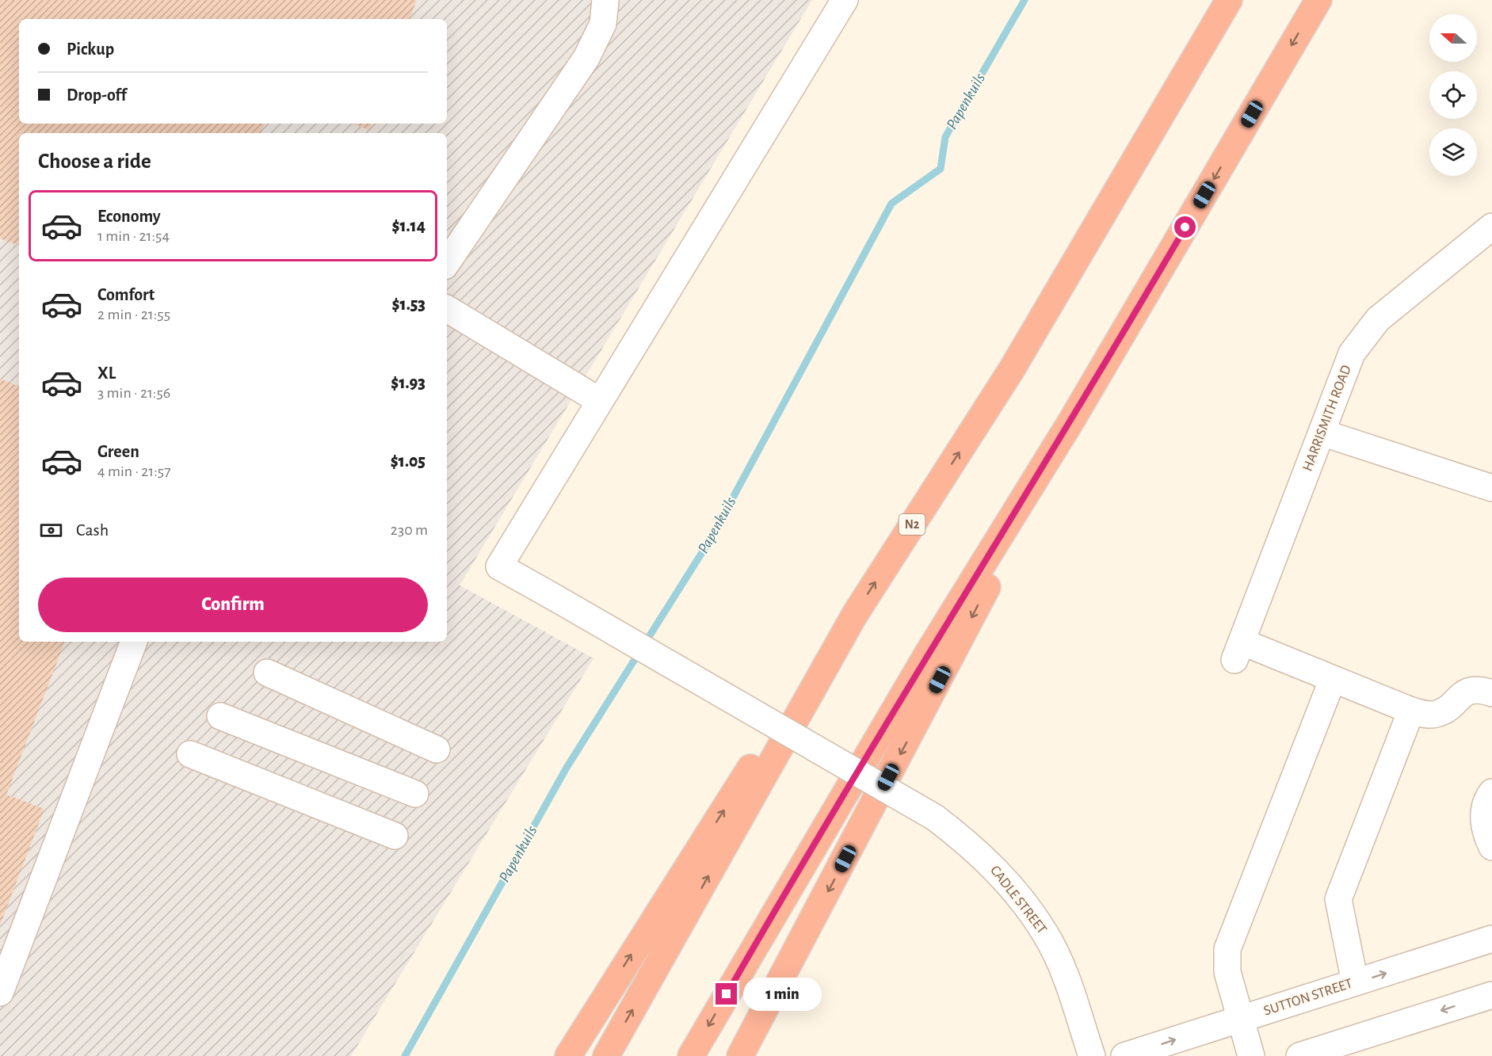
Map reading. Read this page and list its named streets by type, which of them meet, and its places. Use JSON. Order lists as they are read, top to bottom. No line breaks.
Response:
{"streets":{"highway":["N2"],"street":["HARRISMITH ROAD","CADLE STREET","SUTTON STREET"]},"water":["Papenkuils"],"north":"left","page":{"banner":["Pickup","Drop-off"],"heading":"Choose a ride","list":[{"name":"Economy","note":"1 min · 21:54","value":"$1.14"},{"name":"Comfort","note":"2 min · 21:55","value":"$1.53"},{"name":"XL","note":"3 min · 21:56","value":"$1.93"},{"name":"Green","note":"4 min · 21:57","value":"$1.05"}],"pay":["Cash","230 m"],"buttons":"Confirm","bubble":"1 min"}}
